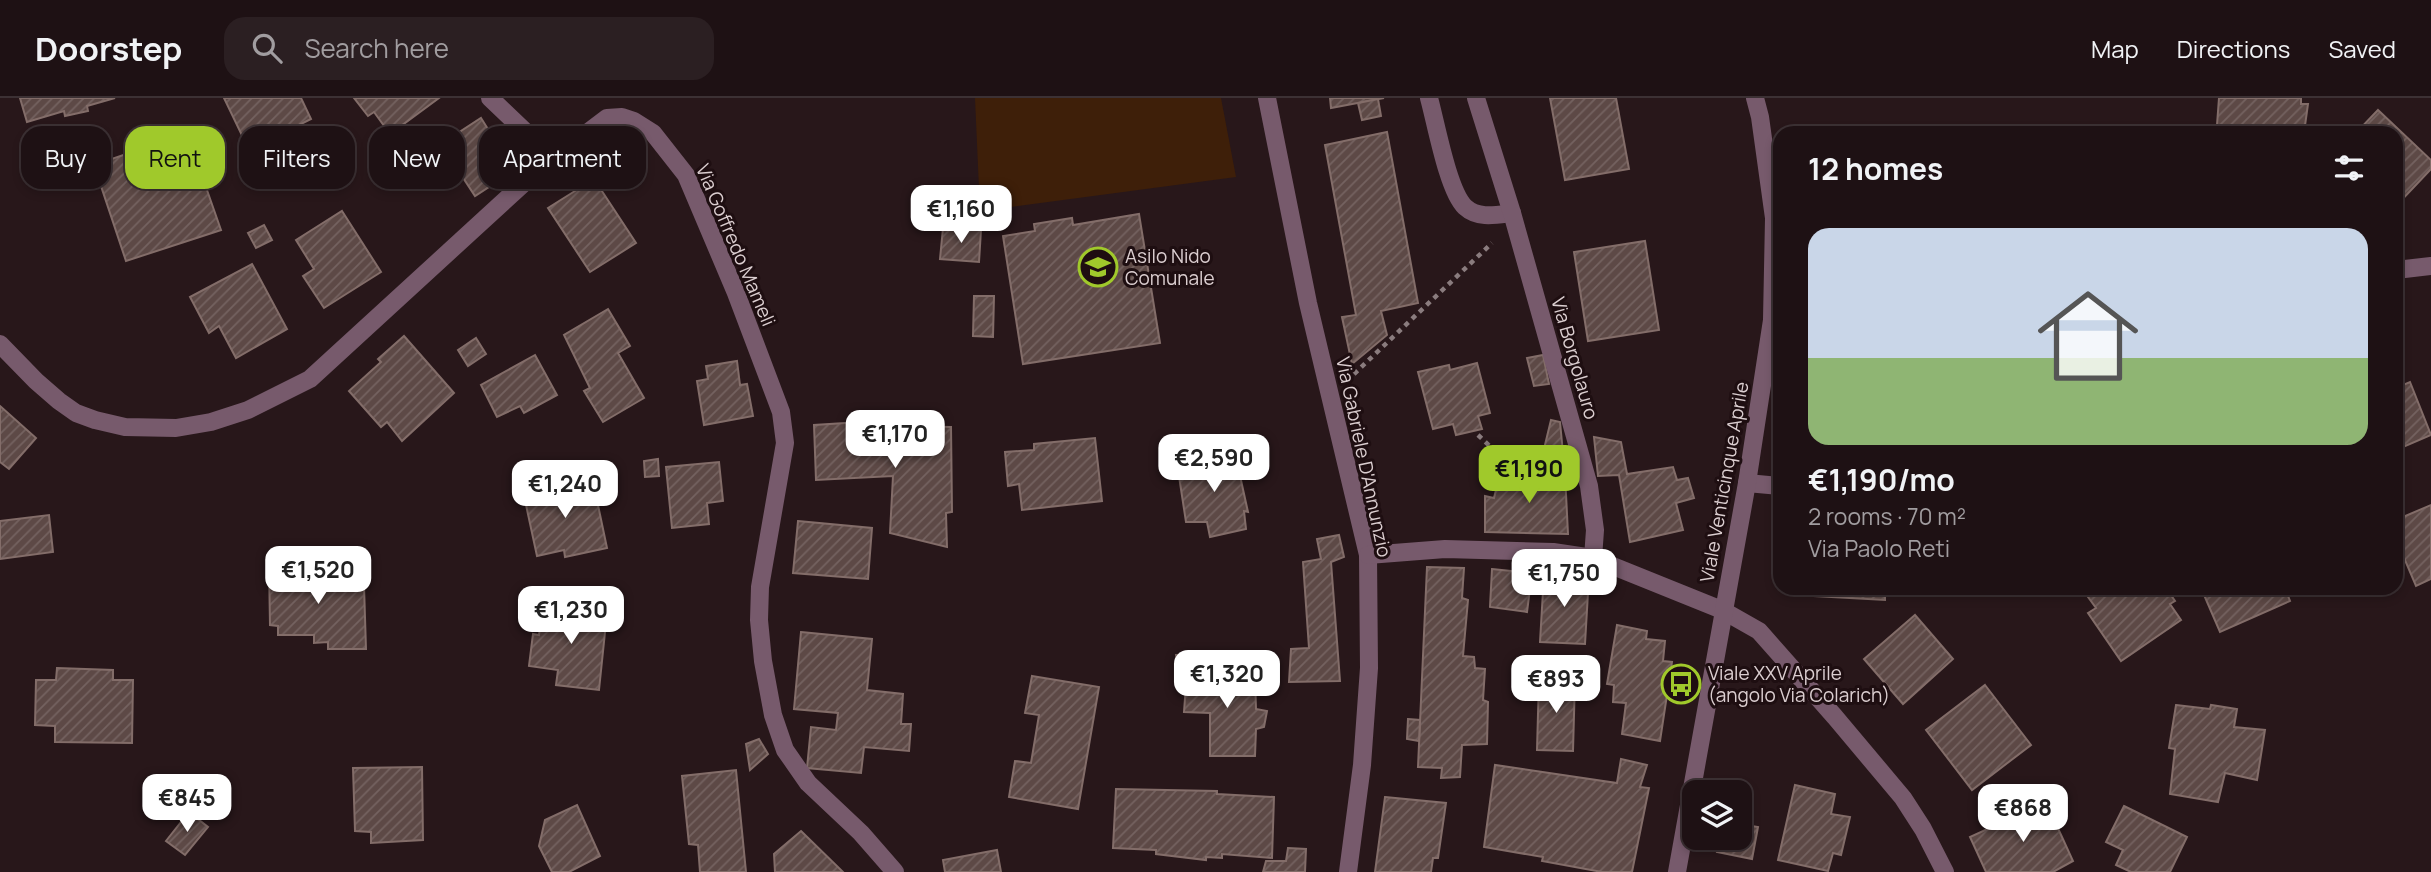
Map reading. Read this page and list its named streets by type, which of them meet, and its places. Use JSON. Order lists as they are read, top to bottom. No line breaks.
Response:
{"streets":{"street":["Via Goffredo Mameli","Via Borgolauro","Via Gabriele D'Annunzio","Viale Venticinque Aprile"]},"places":{"school or university":["Asilo Nido Comunale"],"bus stop":["Viale XXV Aprile (angolo Via Colarich)"]},"page":{"header":"Doorstep","search":"Search here","nav":["Map","Directions","Saved"],"chip":["Buy","Rent","Filters","New","Apartment"],"heading":"12 homes","price":["€1,160","€1,170","€2,590","€1,190","€1,240","€1,520","€1,750","€1,230","€1,320","€893","€845","€868"],"list":[{"name":"€1,190/mo","note":"2 rooms · 70 m² · Via Paolo Reti"}]}}
